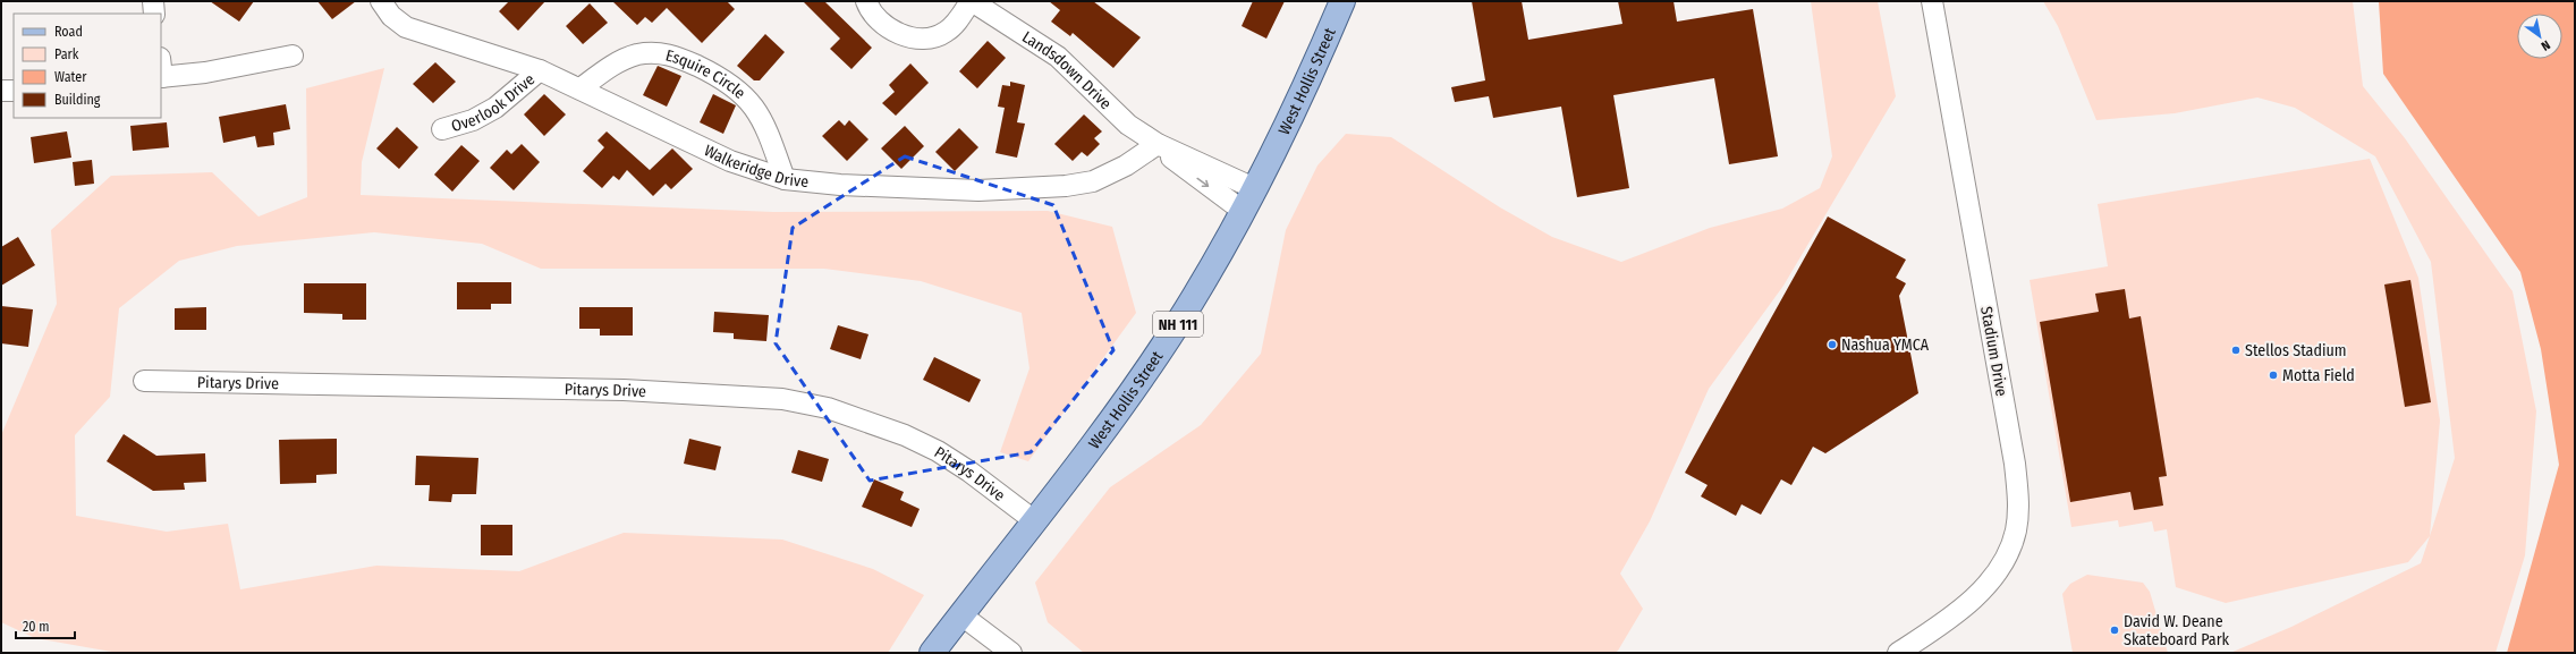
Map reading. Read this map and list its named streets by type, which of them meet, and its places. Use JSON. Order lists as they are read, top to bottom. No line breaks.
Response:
{"streets":{"main road":["West Hollis Street","NH 111"],"street":["Landsdown Drive","Esquire Circle","Overlook Drive","Walkeridge Drive","Stadium Drive","Pitarys Drive"]},"crossings":[["Landsdown Drive","West Hollis Street"],["Landsdown Drive","Walkeridge Drive"],["Esquire Circle","Walkeridge Drive"],["West Hollis Street","Pitarys Drive"],["Overlook Drive","Walkeridge Drive"]],"places":["Nashua YMCA","Stellos Stadium","Motta Field","David W. Deane Skateboard Park"],"legend":["Road","Park","Water","Building"],"scale_bar":"20 m","north":"bottom right"}
